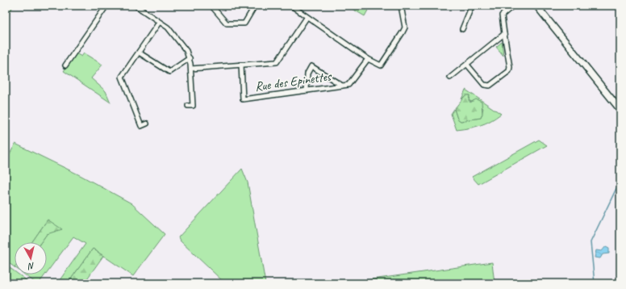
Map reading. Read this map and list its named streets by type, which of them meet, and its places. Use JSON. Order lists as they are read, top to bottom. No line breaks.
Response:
{"streets":{"street":["Rue des Epinettes"]},"north":"bottom"}
